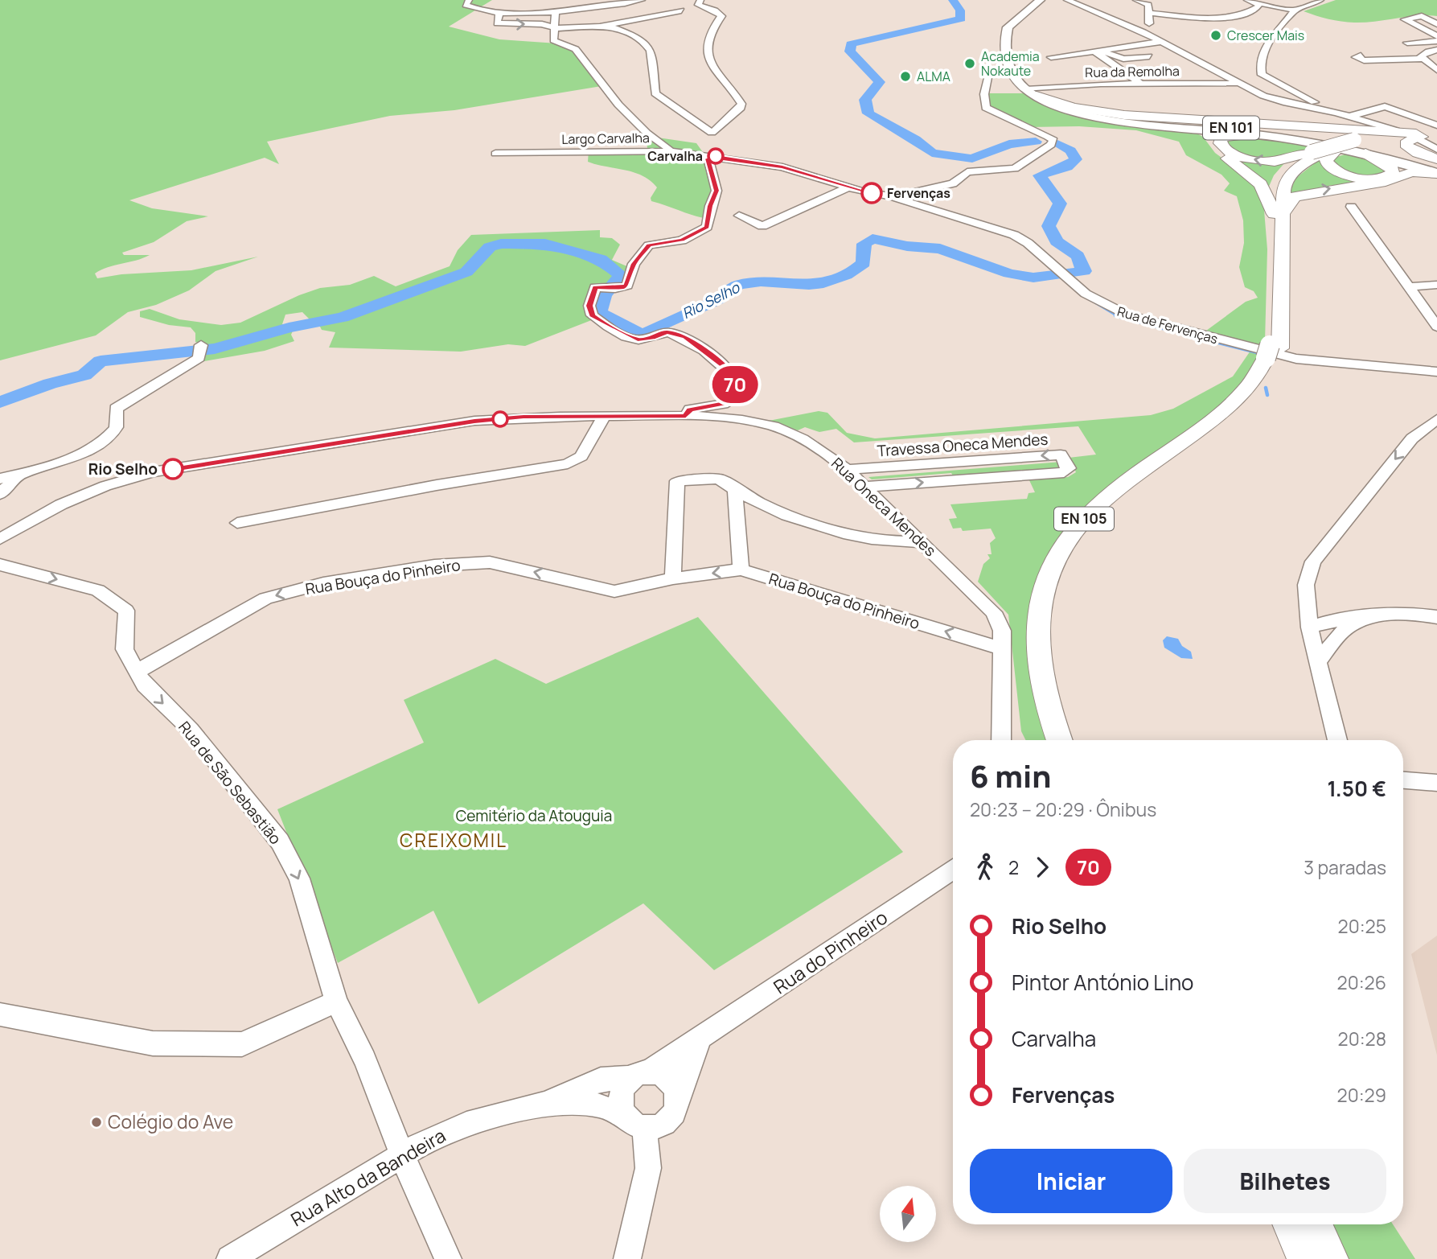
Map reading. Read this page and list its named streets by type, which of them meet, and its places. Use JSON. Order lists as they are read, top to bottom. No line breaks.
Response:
{"streets":{"highway":["EN 101","EN 105"],"street":["Rua da Remolha","Largo Carvalha","Rua de Fervenças","Travessa Oneca Mendes","Rua Oneca Mendes","Rua Bouça do Pinheiro","Rua de São Sebastião","Rua do Pinheiro","Rua Alto da Bandeira"]},"crossings":[["Rua da Remolha","EN 101"],["EN 101","EN 105"],["Largo Carvalha","Rua de Fervenças"],["Travessa Oneca Mendes","Rua Oneca Mendes"],["Rua Oneca Mendes","Rua Bouça do Pinheiro"],["Rua Bouça do Pinheiro","Rua de São Sebastião"],["Rua de São Sebastião","Rua Alto da Bandeira"],["Rua do Pinheiro","Rua Alto da Bandeira"]],"one_way":["Rua de São Sebastião"],"districts":["CREIXOMIL"],"water":["Rio Selho"],"parks":["Cemitério da Atouguia"],"places":["Crescer Mais","Academia Nokaute","ALMA","Carvalha","Fervenças","Rio Selho","Colégio do Ave"],"lines":["bus line 70"],"north":"top","page":{"on_map":"70","heading":["6 min","20:23 – 20:29 · Ônibus","1.50 €"],"legs":["2","70","3 paradas"],"list":[{"name":"Rio Selho","value":"20:25"},{"name":"Pintor António Lino","value":"20:26"},{"name":"Carvalha","value":"20:28"},{"name":"Fervenças","value":"20:29"}],"buttons":["Iniciar","Bilhetes"]}}
